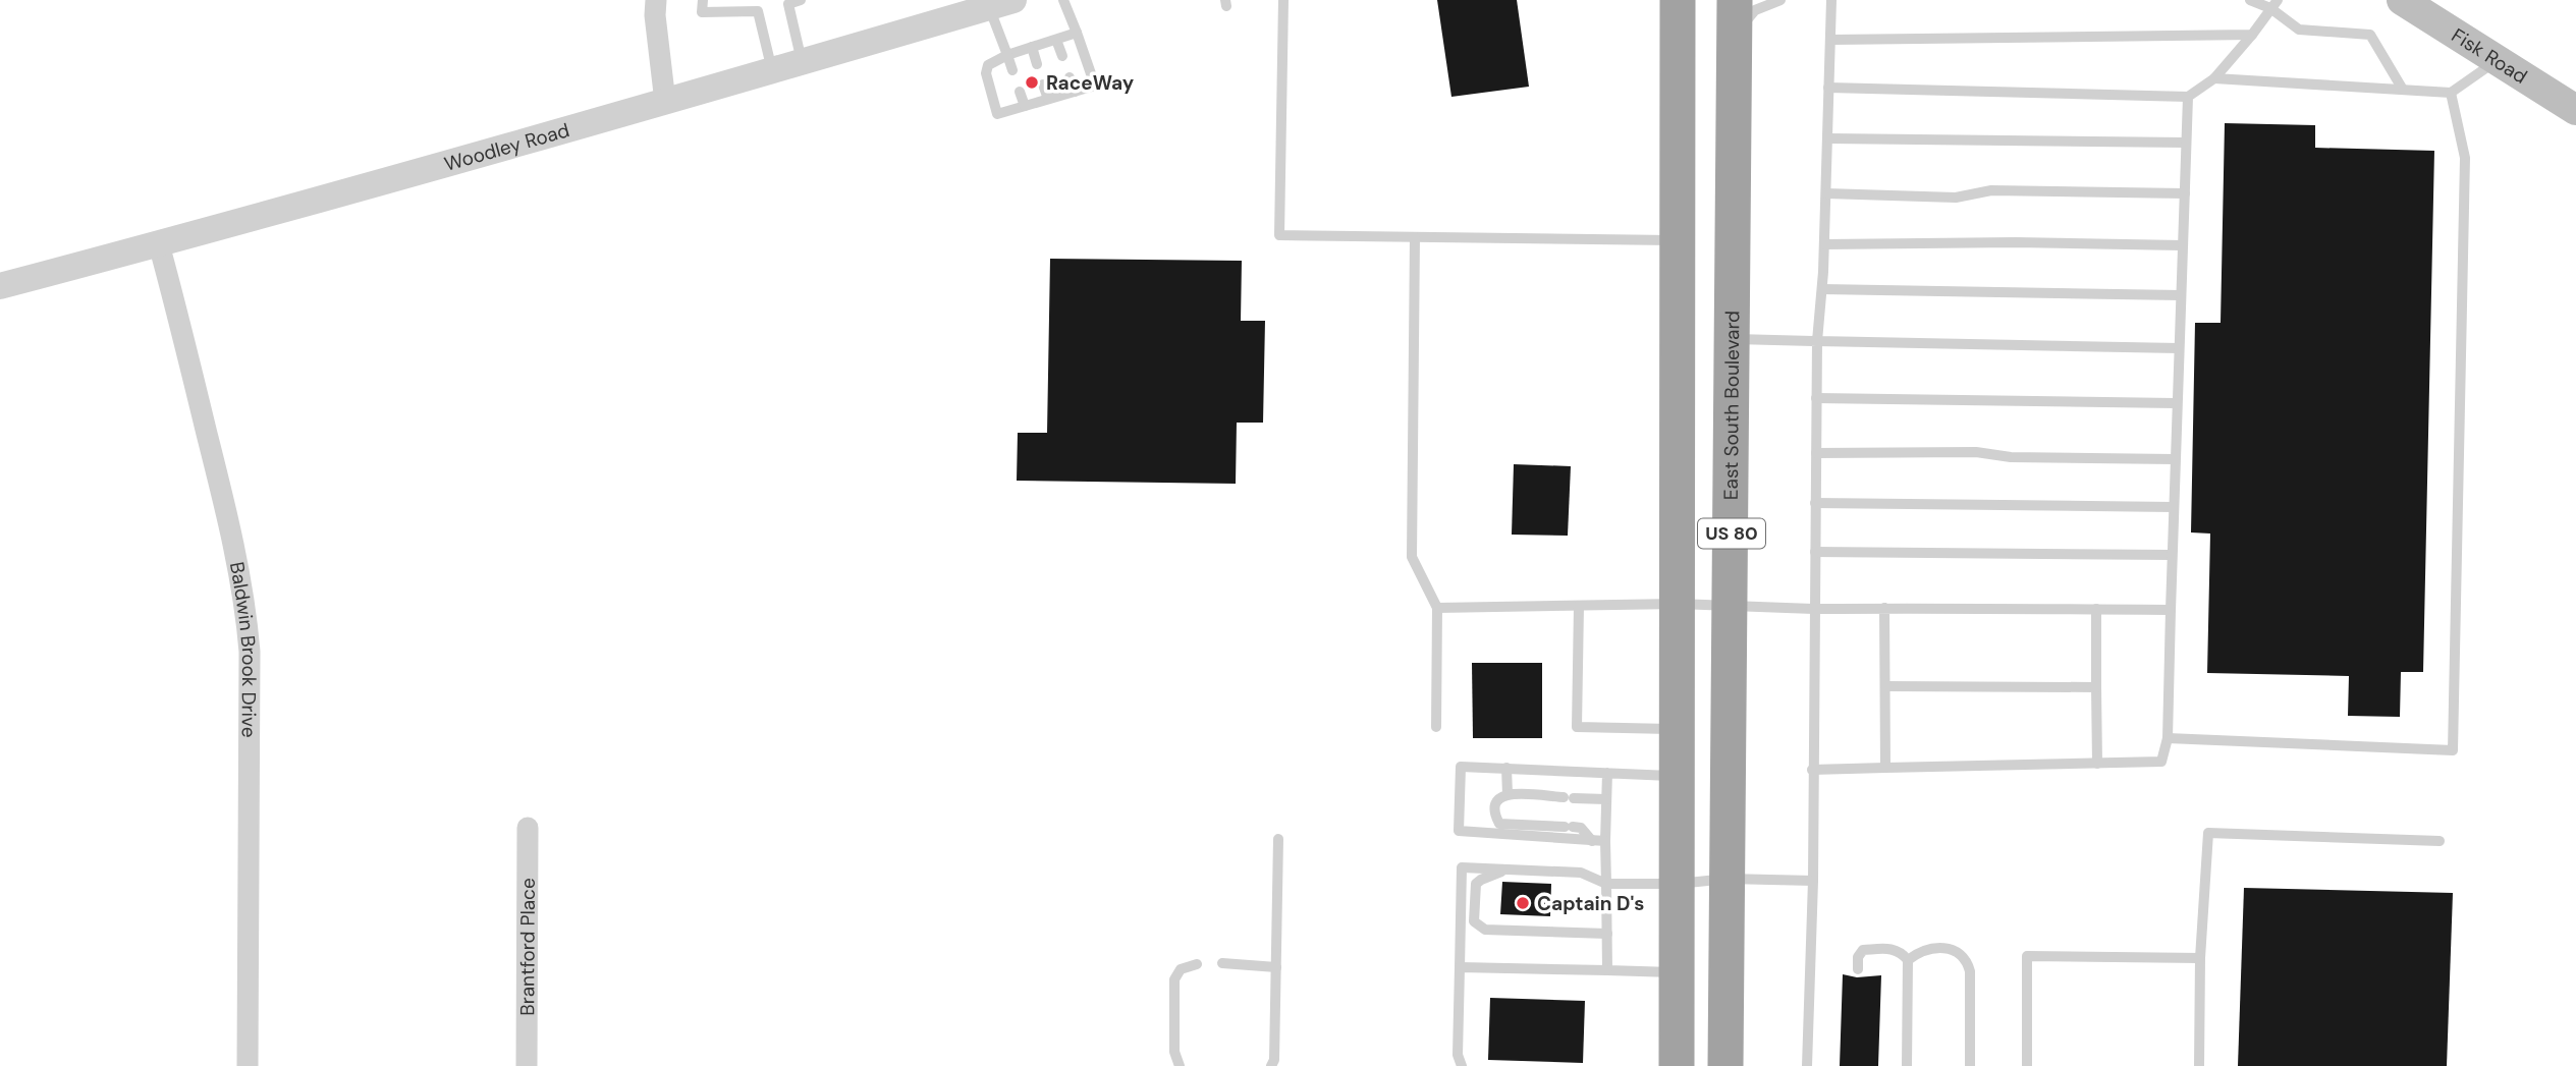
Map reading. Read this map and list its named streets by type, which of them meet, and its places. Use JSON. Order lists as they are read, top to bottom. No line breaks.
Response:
{"streets":{"highway":["East South Boulevard","US 80"],"main road":["Fisk Road"],"street":["Woodley Road","Baldwin Brook Drive","Brantford Place"]},"crossings":[["Woodley Road","Baldwin Brook Drive"]],"places":["RaceWay","Captain D's"]}
